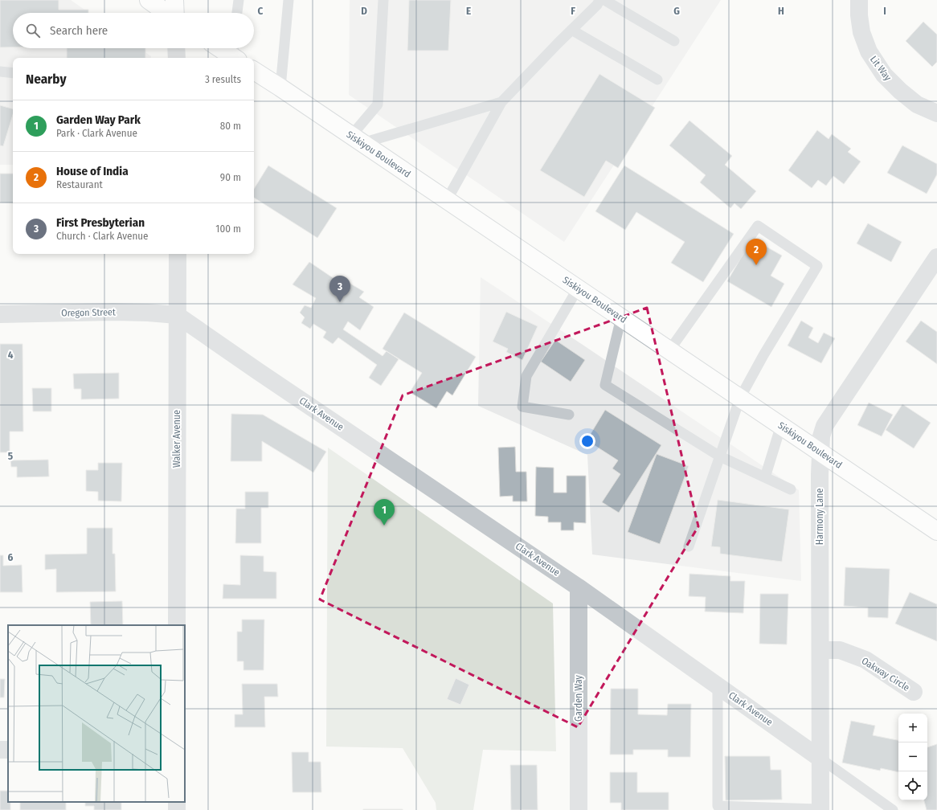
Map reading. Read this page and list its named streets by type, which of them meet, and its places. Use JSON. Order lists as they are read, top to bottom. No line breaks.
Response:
{"streets":{"main road":["Siskiyou Boulevard"],"street":["Lit Way","Oregon Street","Clark Avenue","Walker Avenue","Harmony Lane","Oakway Circle","Garden Way"]},"crossings":[["Siskiyou Boulevard","Harmony Lane"],["Oregon Street","Clark Avenue"],["Oregon Street","Walker Avenue"],["Clark Avenue","Walker Avenue"],["Clark Avenue","Harmony Lane"],["Clark Avenue","Garden Way"],["Harmony Lane","Oakway Circle"]],"page":{"search":"Search here","heading":["Nearby","3 results"],"list":[{"mark":"1","name":"Garden Way Park","note":"Park · Clark Avenue","value":"80 m"},{"mark":"2","name":"House of India","note":"Restaurant","value":"90 m"},{"mark":"3","name":"First Presbyterian","note":"Church · Clark Avenue","value":"100 m"}],"pins":["2","3","1"],"map_buttons":["+","−"]},"grid":{"columns":["C","D","E","F","G","H","I"],"rows":["4","5","6"]}}
